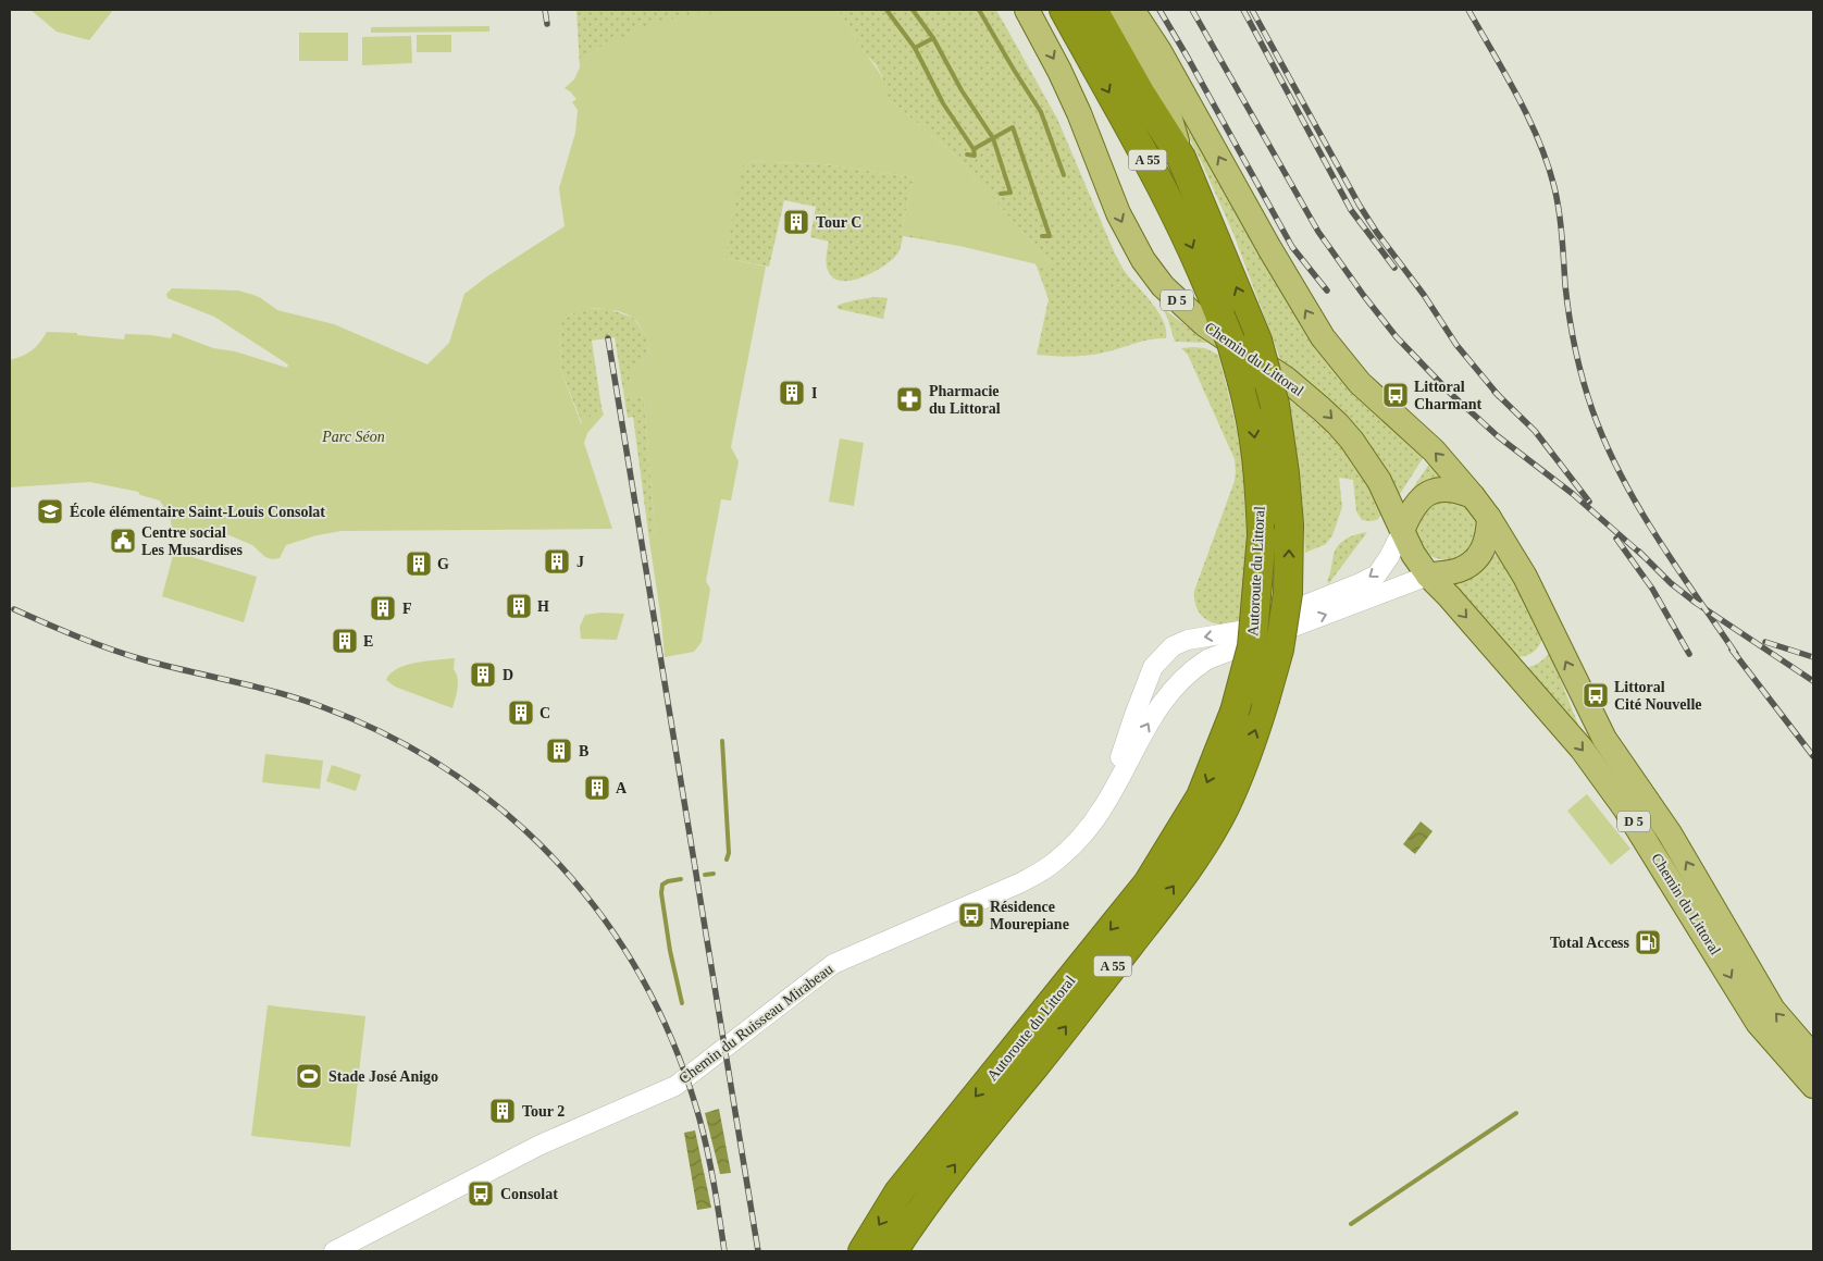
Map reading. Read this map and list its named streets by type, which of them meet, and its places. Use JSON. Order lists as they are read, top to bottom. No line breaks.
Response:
{"streets":{"highway":["A 55","Autoroute du Littoral"],"main road":["D 5","Chemin du Littoral"],"street":["Chemin du Ruisseau Mirabeau"]},"crossings":[["Chemin du Littoral","Chemin du Ruisseau Mirabeau"]],"parks":["Parc Séon"],"places":{"building":["Tour C","I","J","G","H","F","E","D","C","B","A","Tour 2"],"bus stop":["Littoral Charmant","Littoral Cité Nouvelle","Résidence Mourepiane","Consolat"],"pharmacy":["Pharmacie du Littoral"],"school or university":["École élémentaire Saint-Louis Consolat"],"public building":["Centre social Les Musardises"],"fuel station":["Total Access"],"sports":["Stade José Anigo"]}}
